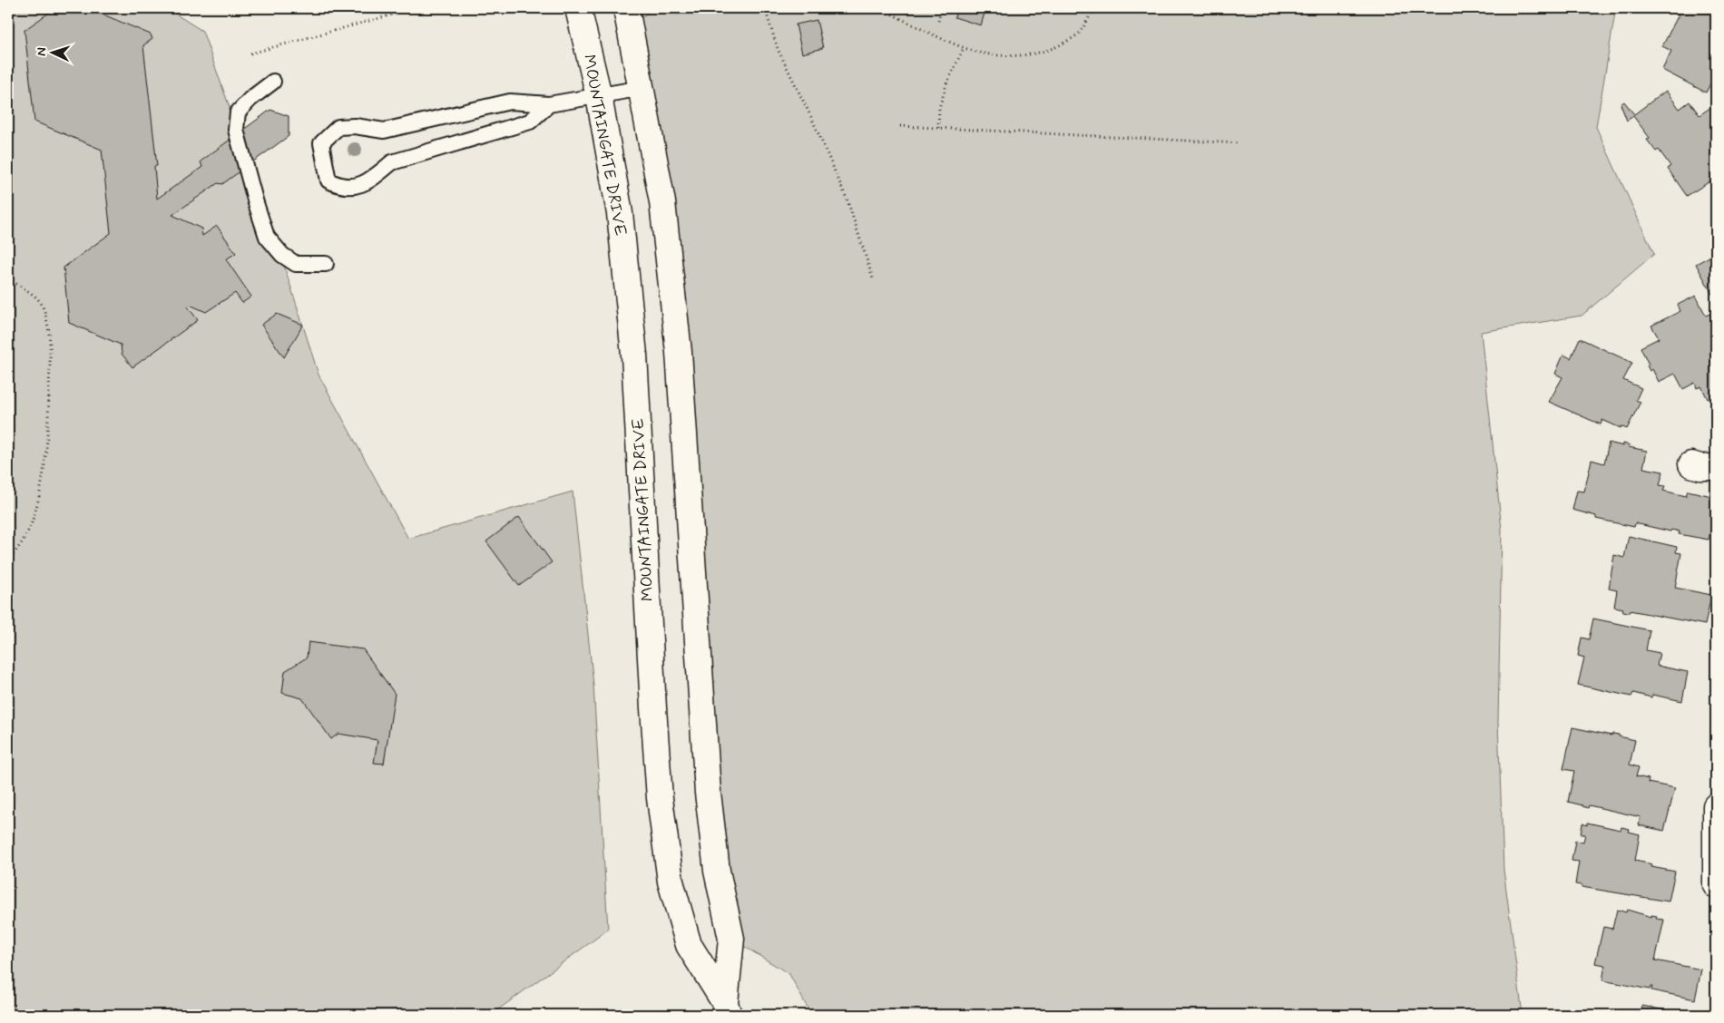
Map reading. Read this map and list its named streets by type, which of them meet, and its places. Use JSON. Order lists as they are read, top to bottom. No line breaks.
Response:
{"streets":{"street":["MOUNTAINGATE DRIVE"]},"north":"left"}
